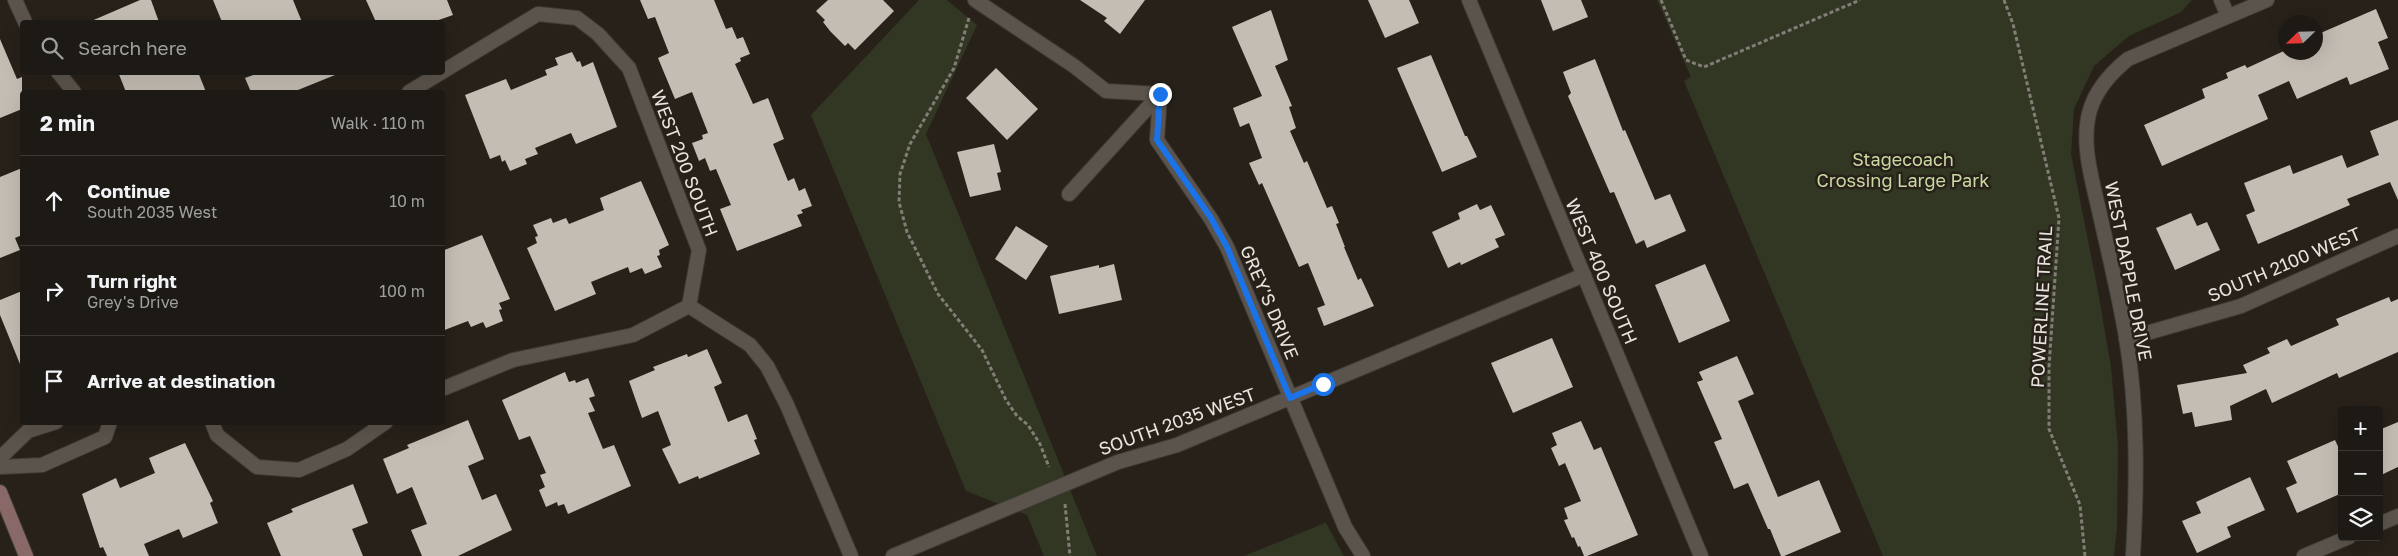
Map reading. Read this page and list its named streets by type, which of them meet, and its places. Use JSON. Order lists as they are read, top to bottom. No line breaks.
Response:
{"streets":{"street":["WEST 200 SOUTH","SOUTH 2100 WEST","WEST 400 SOUTH","WEST DAPPLE DRIVE","GREY'S DRIVE","SOUTH 2035 WEST"],"path":["POWERLINE TRAIL"]},"crossings":[["SOUTH 2100 WEST","WEST DAPPLE DRIVE"],["WEST 400 SOUTH","SOUTH 2035 WEST"],["GREY'S DRIVE","SOUTH 2035 WEST"]],"parks":["Stagecoach Crossing Large Park"],"north":"bottom left","page":{"search":"Search here","heading":["2 min","Walk · 110 m"],"list":[["Continue","South 2035 West","10 m"],["Turn right","Grey's Drive","100 m"],"Arrive at destination"],"map_buttons":["+","−"]}}
